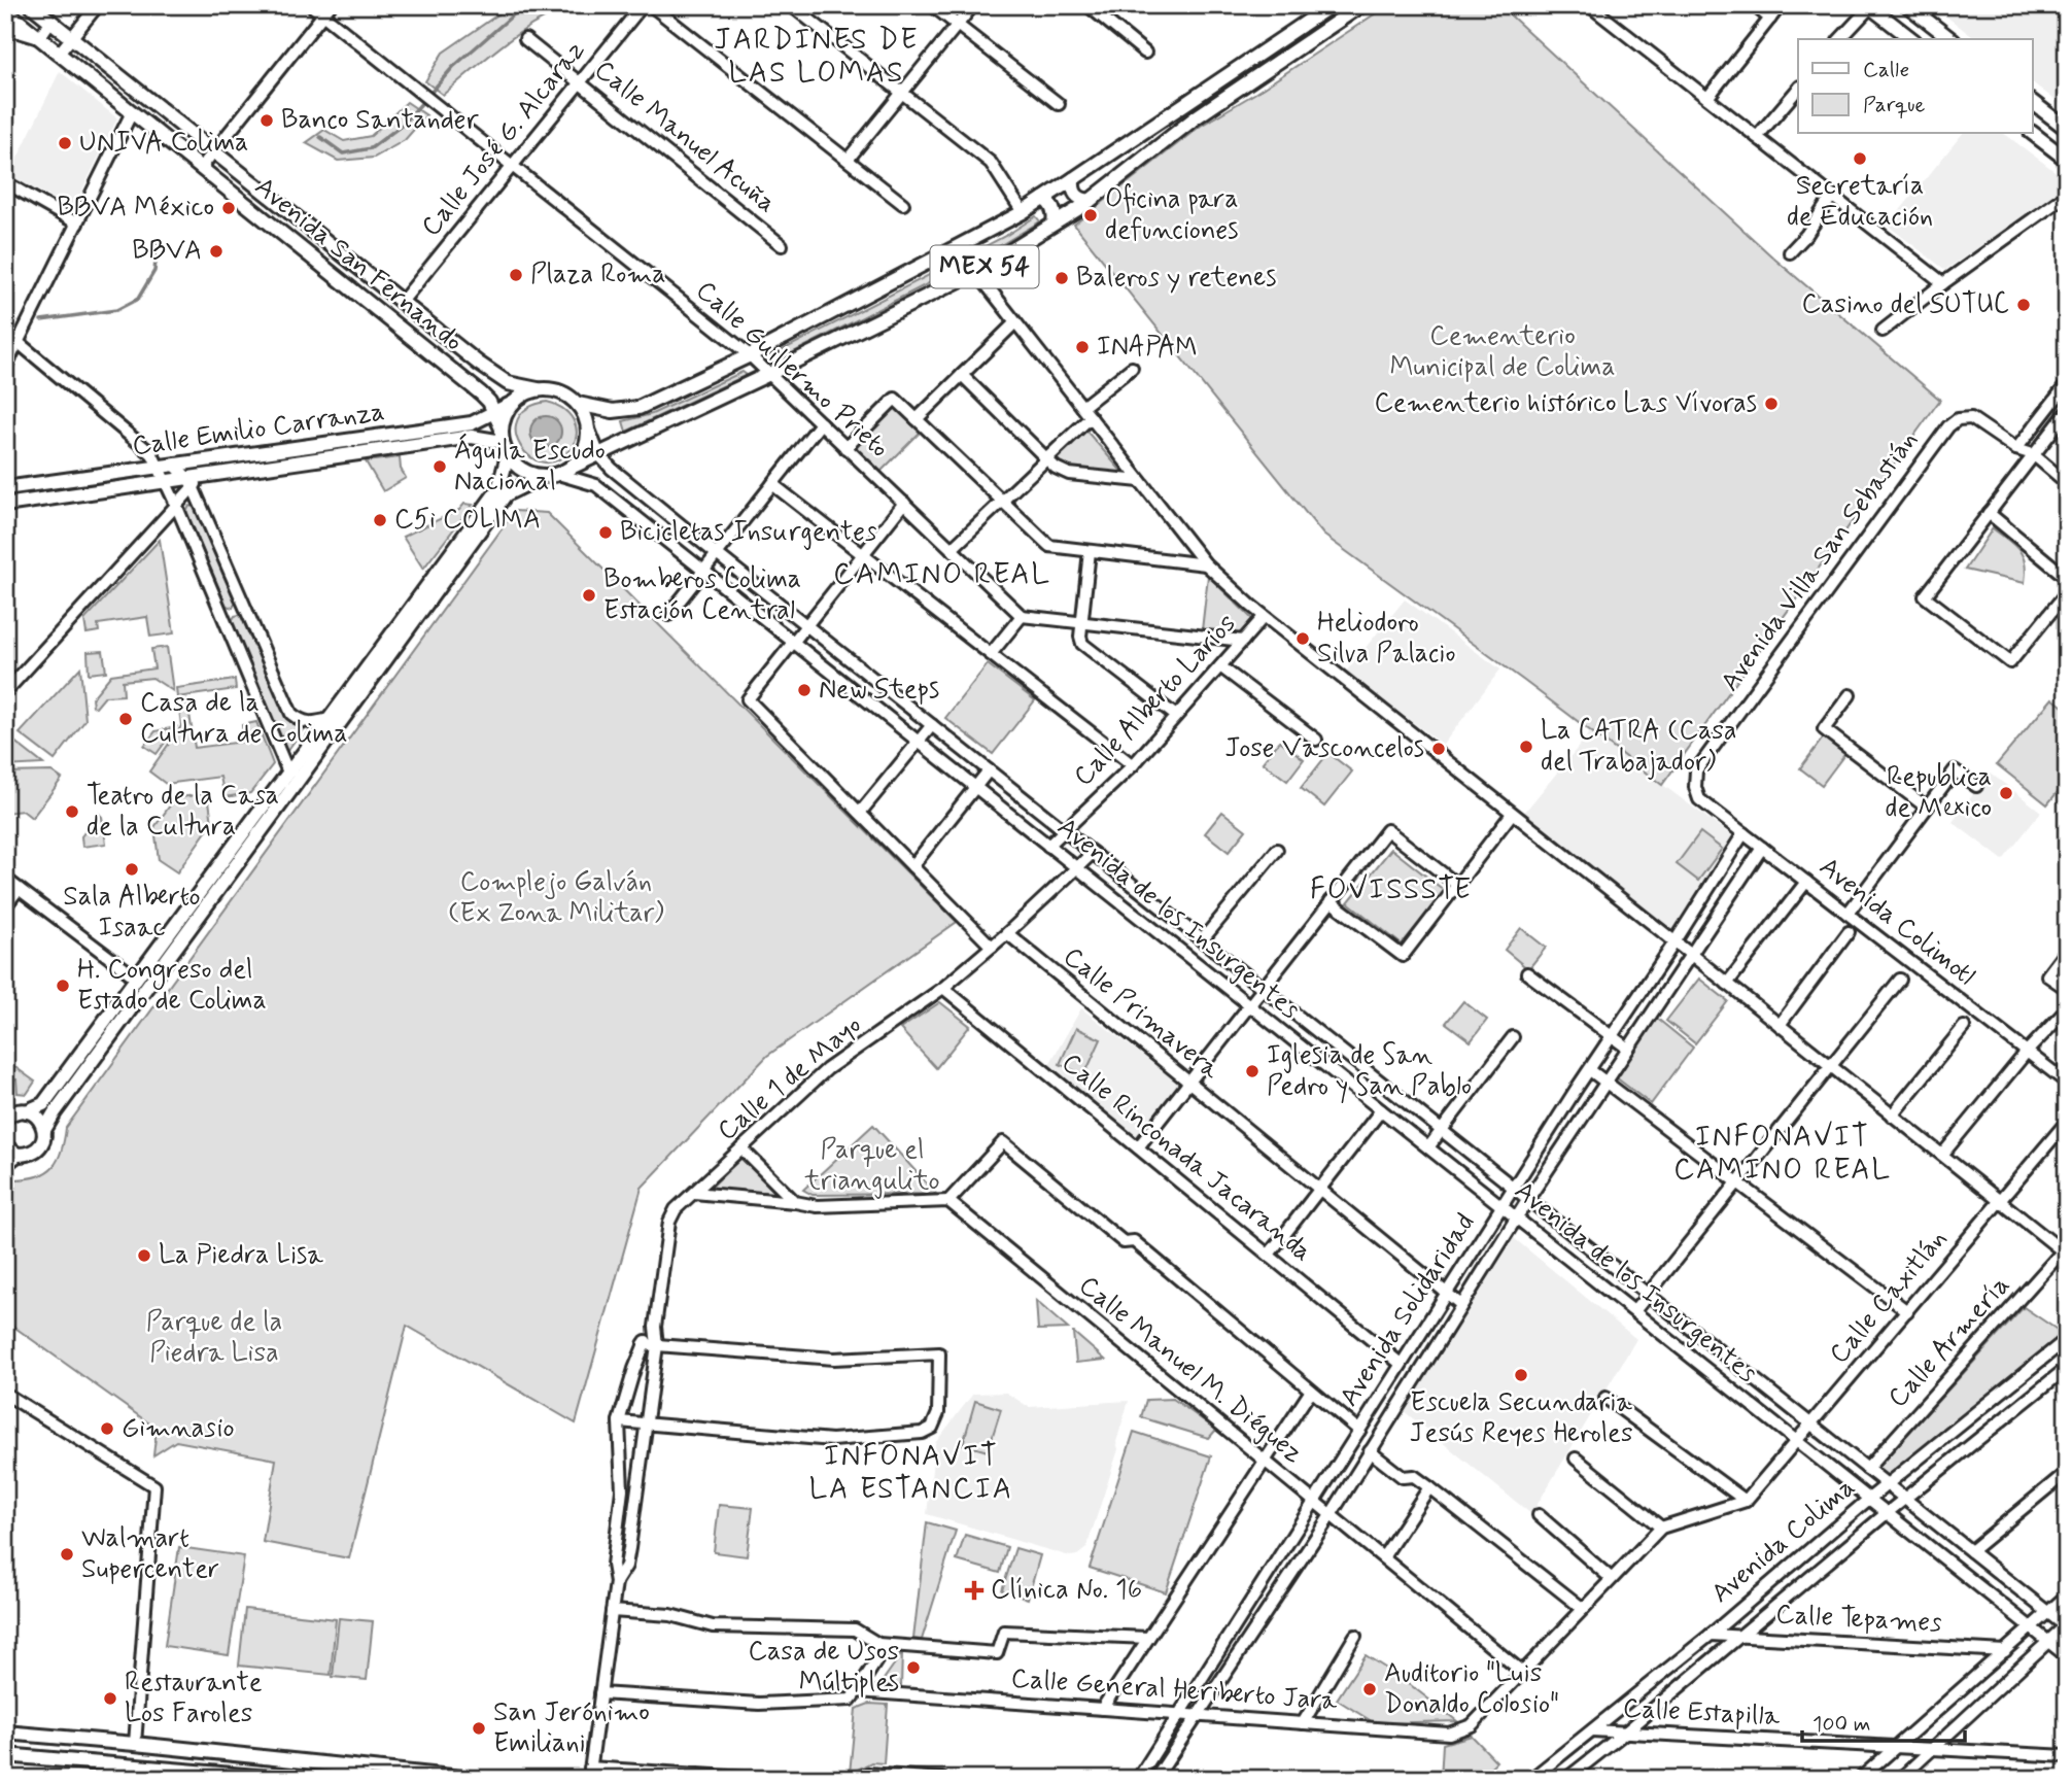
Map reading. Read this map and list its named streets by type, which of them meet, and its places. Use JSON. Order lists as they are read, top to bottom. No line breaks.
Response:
{"streets":{"main road":["Avenida San Fernando","MEX 54","Calle Emilio Carranza"],"street":["Calle Manuel Acuña","Calle José G. Alcaraz","Calle Guillermo Prieto","Avenida Villa San Sebastián","Calle Alberto Larios","Avenida de los Insurgentes","Avenida Colimotl","Calle Primavera","Calle 1 de Mayo","Calle Rinconada Jacaranda","Calle Caxitlán","Avenida Solidaridad","Calle Armería","Calle Manuel M. Diéguez","Avenida Colima","Calle Tepames","Calle General Heriberto Jara","Calle Estapilla"]},"crossings":[["Calle Manuel Acuña","Calle José G. Alcaraz"],["Calle José G. Alcaraz","Avenida San Fernando"],["Calle José G. Alcaraz","Calle Guillermo Prieto"],["Avenida San Fernando","MEX 54"],["Avenida San Fernando","Calle Emilio Carranza"],["Avenida San Fernando","Avenida de los Insurgentes"],["MEX 54","Calle Guillermo Prieto"],["MEX 54","Calle Emilio Carranza"],["MEX 54","Avenida de los Insurgentes"],["Calle Emilio Carranza","Avenida de los Insurgentes"],["Avenida Villa San Sebastián","Avenida Colimotl"],["Calle Alberto Larios","Avenida de los Insurgentes"],["Avenida de los Insurgentes","Calle 1 de Mayo"],["Avenida de los Insurgentes","Calle Caxitlán"],["Avenida de los Insurgentes","Avenida Solidaridad"],["Avenida de los Insurgentes","Calle Armería"],["Avenida de los Insurgentes","Avenida Colima"],["Avenida Colimotl","Avenida Solidaridad"],["Calle Primavera","Calle 1 de Mayo"],["Calle Primavera","Avenida Solidaridad"],["Calle 1 de Mayo","Calle Rinconada Jacaranda"],["Calle 1 de Mayo","Calle General Heriberto Jara"],["Calle Rinconada Jacaranda","Avenida Solidaridad"],["Calle Caxitlán","Calle General Heriberto Jara"],["Avenida Solidaridad","Calle Manuel M. Diéguez"],["Avenida Solidaridad","Calle General Heriberto Jara"],["Calle Manuel M. Diéguez","Calle General Heriberto Jara"],["Avenida Colima","Calle Tepames"],["Avenida Colima","Calle Estapilla"]],"districts":["JARDINES DE LAS LOMAS","CAMINO REAL","FOVISSSTE","INFONAVIT CAMINO REAL","INFONAVIT LA ESTANCIA"],"parks":["Cementerio Municipal de Colima","Complejo Galván (Ex Zona Militar)","Parque el triangulito","Parque de la Piedra Lisa"],"places":{"other":["Banco Santander","UNIVA Colima","Secretaría de Educación","BBVA México","Oficina para defunciones","BBVA","Plaza Roma","Baleros y retenes","Casino del SUTUC","INAPAM","Cementerio histórico Las Vívoras","Águila Escudo Nacional","C5i COLIMA","Bicicletas Insurgentes","Bomberos Colima Estación Central","Heliodoro Silva Palacio","New Steps","Casa de la Cultura de Colima","La CATRA (Casa del Trabajador)","Jose Vasconcelos","Republica de Mexico","Teatro de la Casa de la Cultura","Sala Alberto Isaac","H. Congreso del Estado de Colima","Iglesia de San Pedro y San Pablo","La Piedra Lisa","Escuela Secundaria Jesús Reyes Heroles","Gimnasio","Walmart Supercenter","Casa de Usos Múltiples","Auditorio \"Luis Donaldo Colosio\"","Restaurante Los Faroles","San Jerónimo Emiliani"],"health":["Clínica No. 16"]},"legend":["Calle","Parque"],"scale_bar":"100 m"}
